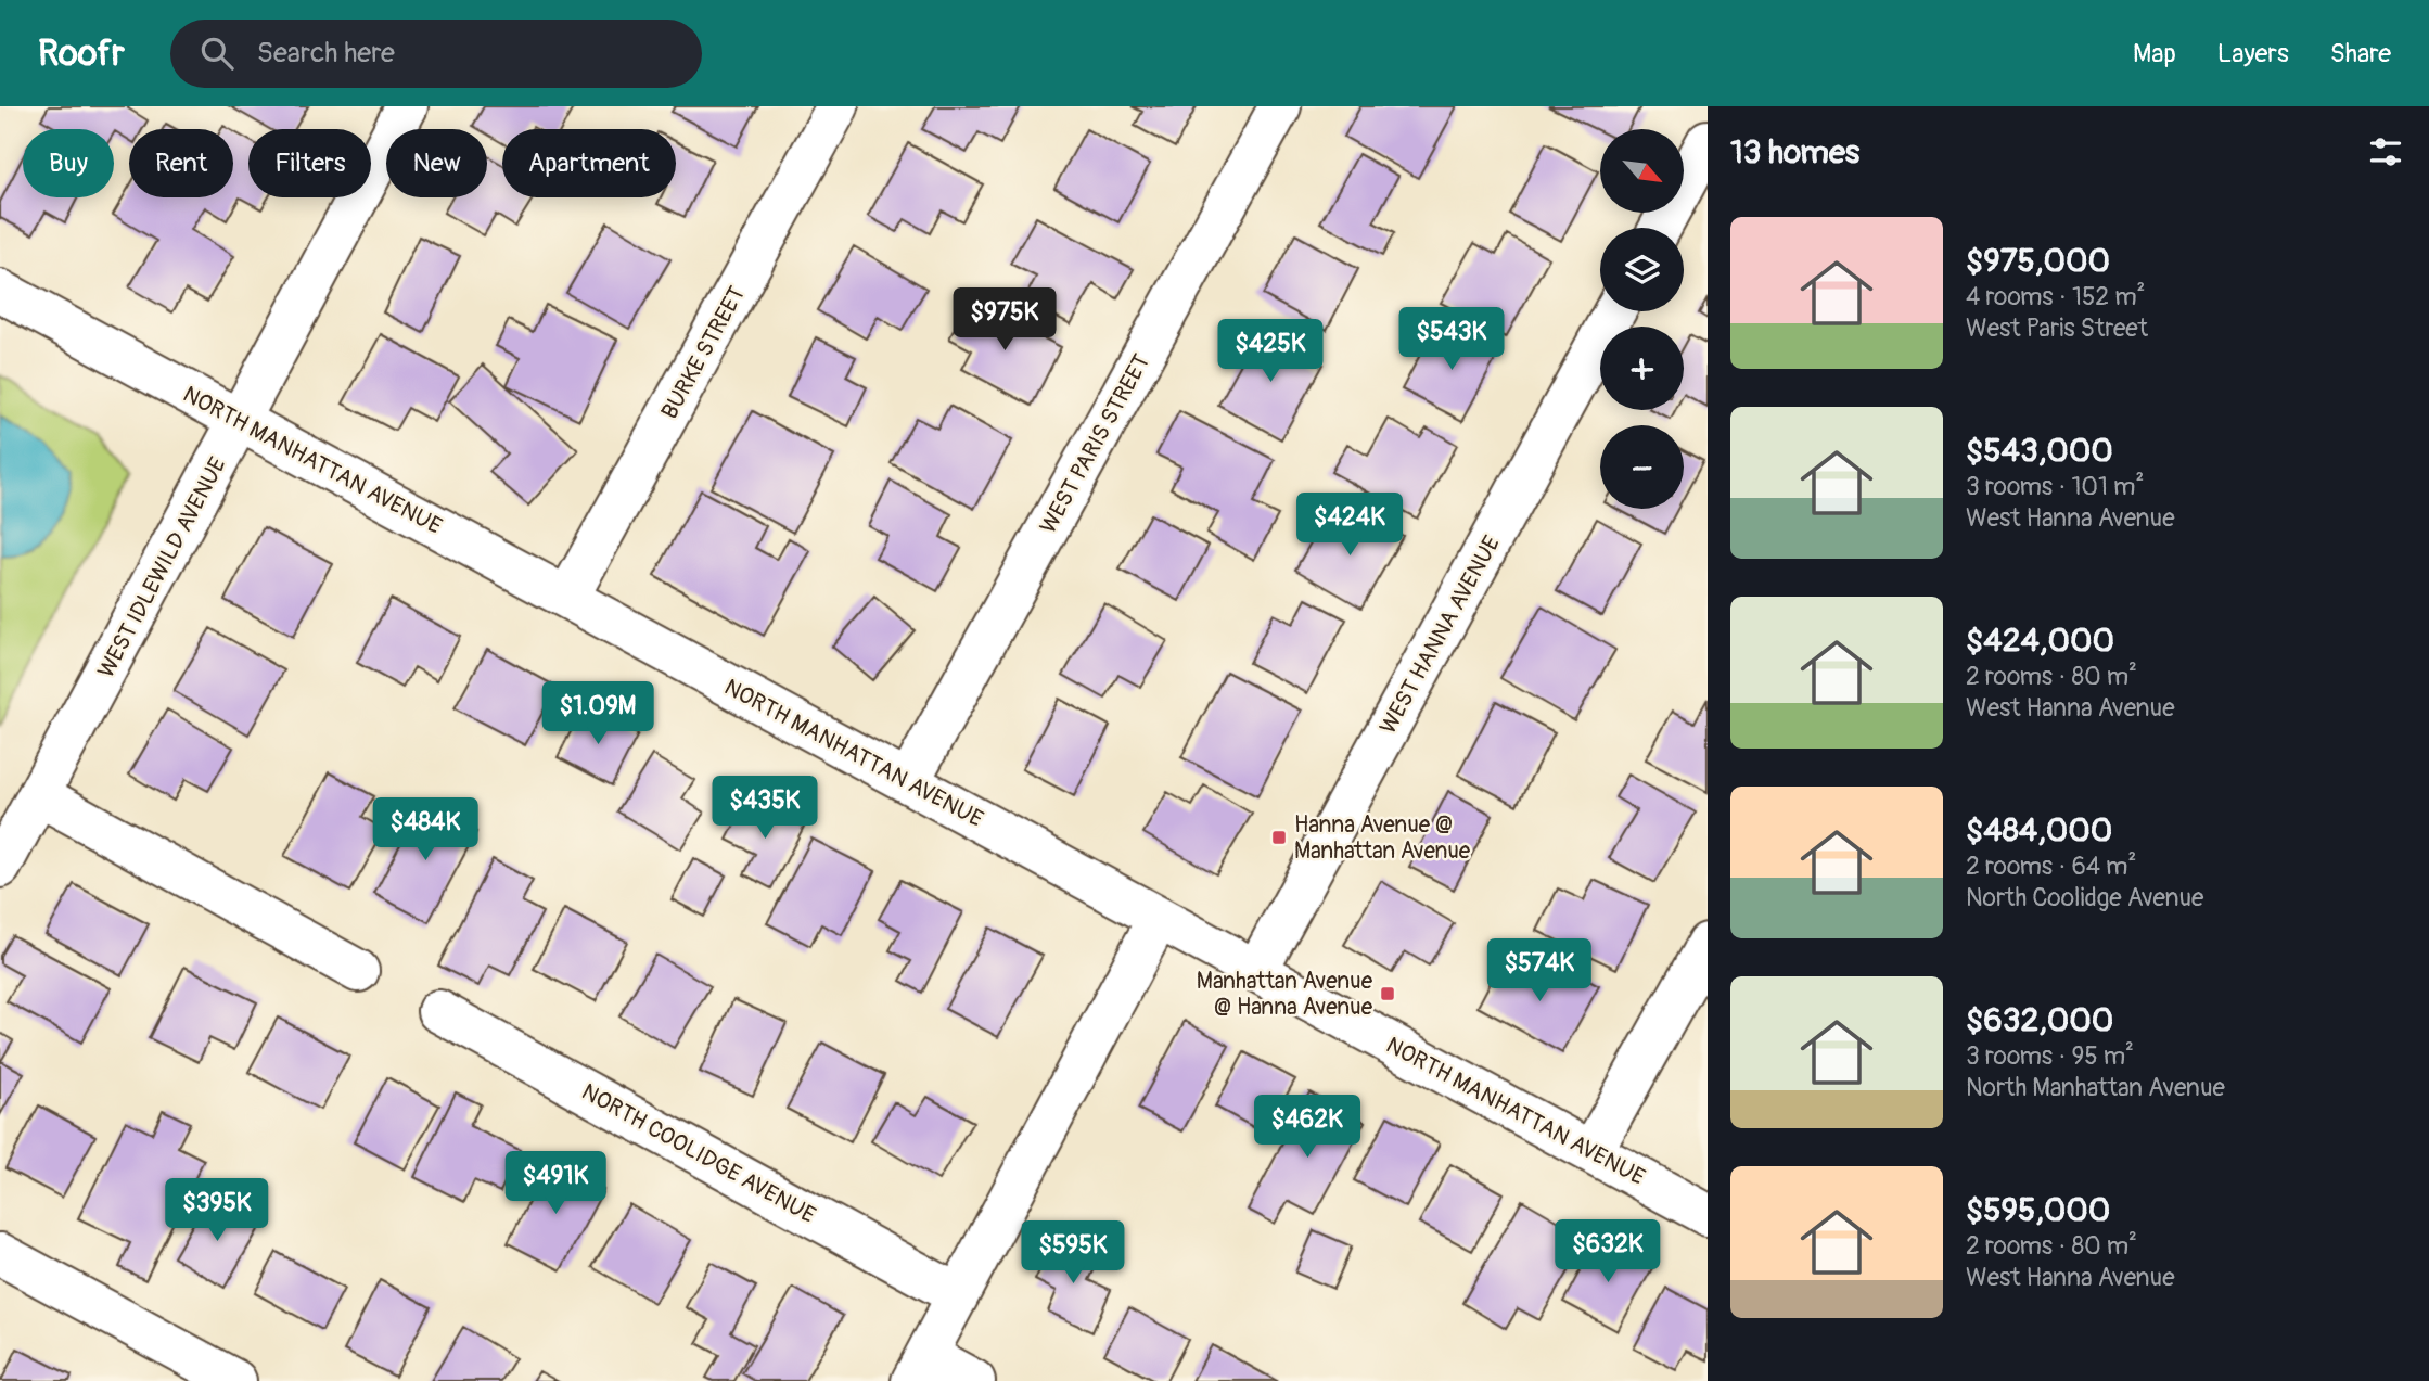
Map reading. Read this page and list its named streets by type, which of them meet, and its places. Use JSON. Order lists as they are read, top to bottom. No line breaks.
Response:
{"streets":{"street":["BURKE STREET","WEST PARIS STREET","NORTH MANHATTAN AVENUE","WEST IDLEWILD AVENUE","WEST HANNA AVENUE","NORTH COOLIDGE AVENUE"]},"crossings":[["BURKE STREET","NORTH MANHATTAN AVENUE"],["WEST PARIS STREET","NORTH MANHATTAN AVENUE"],["NORTH MANHATTAN AVENUE","WEST IDLEWILD AVENUE"],["NORTH MANHATTAN AVENUE","WEST HANNA AVENUE"]],"places":{"transit":["Hanna Avenue @ Manhattan Avenue","Manhattan Avenue @ Hanna Avenue"]},"north":"bottom right","page":{"header":"Roofr","search":"Search here","nav":["Map","Layers","Share"],"heading":"13 homes","map_buttons":["+","−"],"chip":["Buy","Rent","Filters","New","Apartment"],"list":[{"name":"$975,000","note":"4 rooms · 152 m² · West Paris Street"},{"name":"$543,000","note":"3 rooms · 101 m² · West Hanna Avenue"},{"name":"$424,000","note":"2 rooms · 80 m² · West Hanna Avenue"},{"name":"$484,000","note":"2 rooms · 64 m² · North Coolidge Avenue"},{"name":"$632,000","note":"3 rooms · 95 m² · North Manhattan Avenue"},{"name":"$595,000","note":"2 rooms · 80 m² · West Hanna Avenue"}],"price":["$975K","$543K","$425K","$424K","$1.09M","$435K","$484K","$574K","$462K","$491K","$395K","$632K","$595K"]}}
